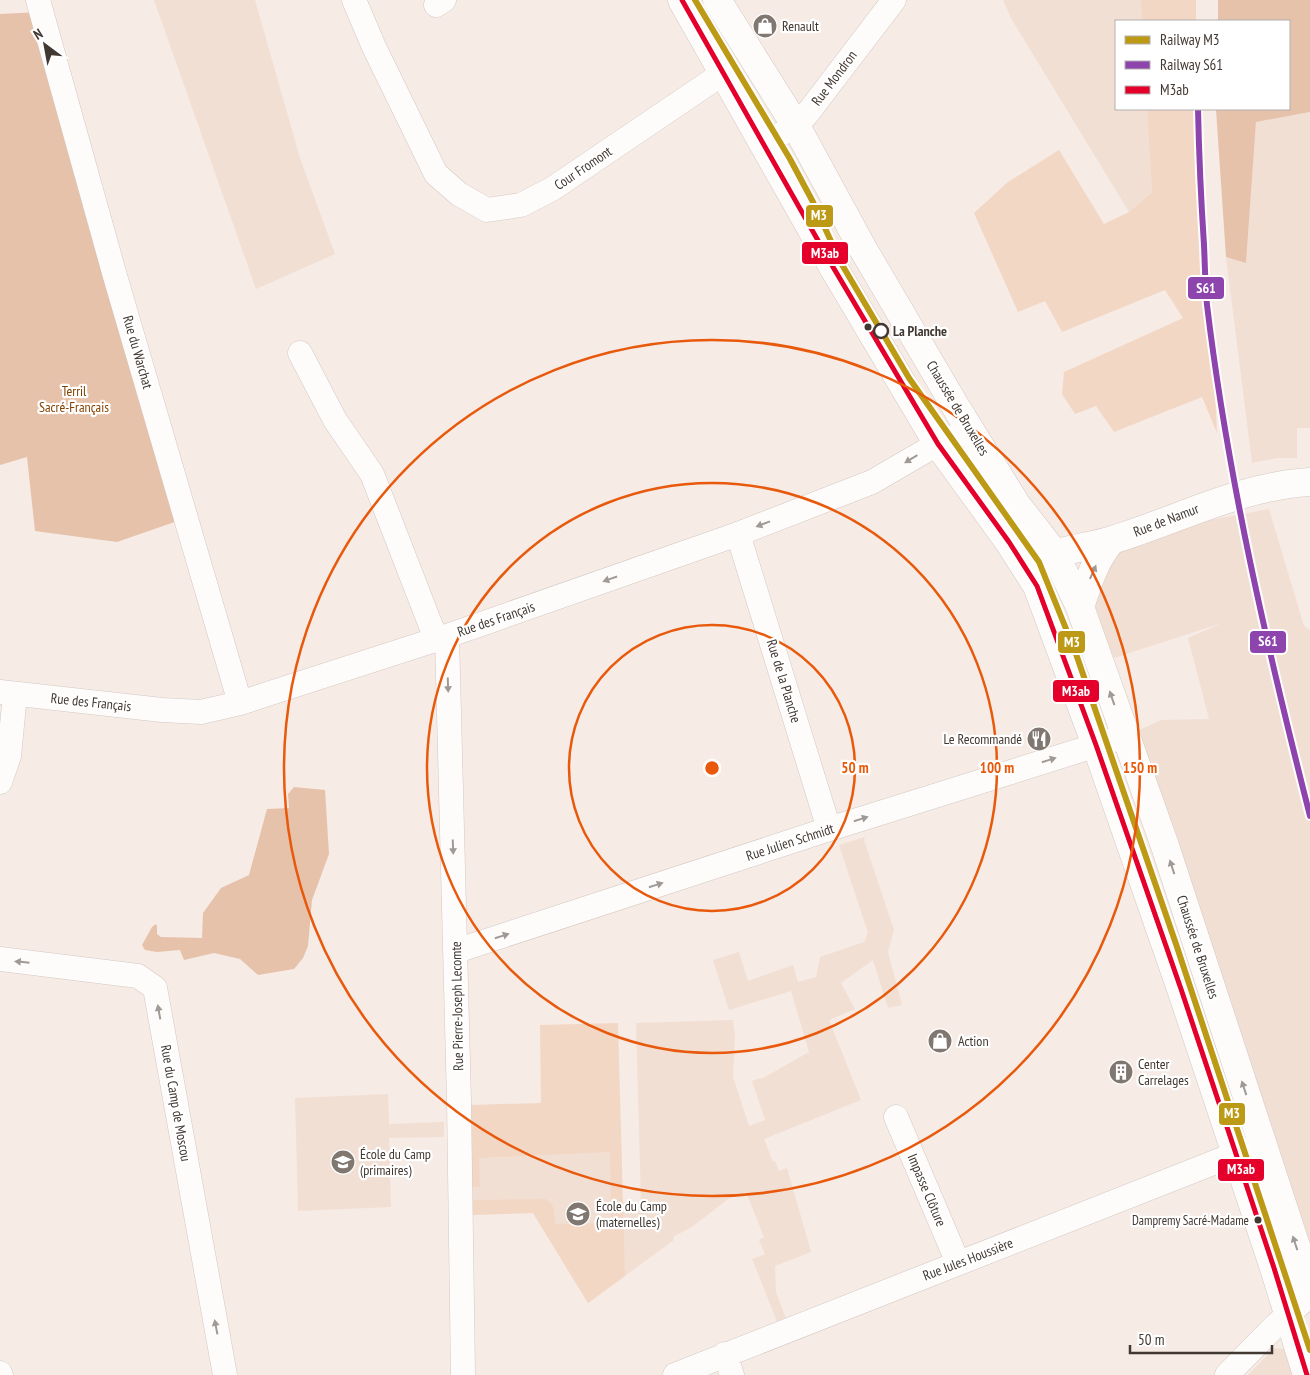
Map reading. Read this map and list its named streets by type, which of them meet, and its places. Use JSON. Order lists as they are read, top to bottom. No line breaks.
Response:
{"streets":{"main road":["Chaussée de Bruxelles","Rue de Namur"],"street":["Rue Mondron","Cour Fromont","Rue du Warchat","Rue des Français","Rue de la Planche","Rue Julien Schmidt","Rue Pierre-Joseph Lecomte","Rue du Camp de Moscou","Impasse Clôture","Rue Jules Houssière"]},"crossings":[["Rue Mondron","Chaussée de Bruxelles"],["Cour Fromont","Chaussée de Bruxelles"],["Rue du Warchat","Rue des Français"],["Chaussée de Bruxelles","Rue de Namur"],["Chaussée de Bruxelles","Rue des Français"],["Chaussée de Bruxelles","Rue Julien Schmidt"],["Chaussée de Bruxelles","Rue Jules Houssière"],["Rue des Français","Rue de la Planche"],["Rue des Français","Rue Pierre-Joseph Lecomte"],["Rue de la Planche","Rue Julien Schmidt"],["Rue Julien Schmidt","Rue Pierre-Joseph Lecomte"],["Impasse Clôture","Rue Jules Houssière"]],"one_way":["Rue des Français","Rue Julien Schmidt","Rue du Camp de Moscou"],"parks":["Terril Sacré-Français"],"places":{"shop":["Renault","Action"],"other":["La Planche","Dampremy Sacré-Madame"],"restaurant":["Le Recommandé"],"building":["Center Carrelages"],"school or university":["École du Camp (primaires)","École du Camp (maternelles)"]},"lines":["rail line M3","transit line M3ab","rail line S61"],"legend":["Railway M3","Railway S61","M3ab"],"scale_bar":"50 m","north":"top left","rings":["50 m","100 m","150 m"]}
